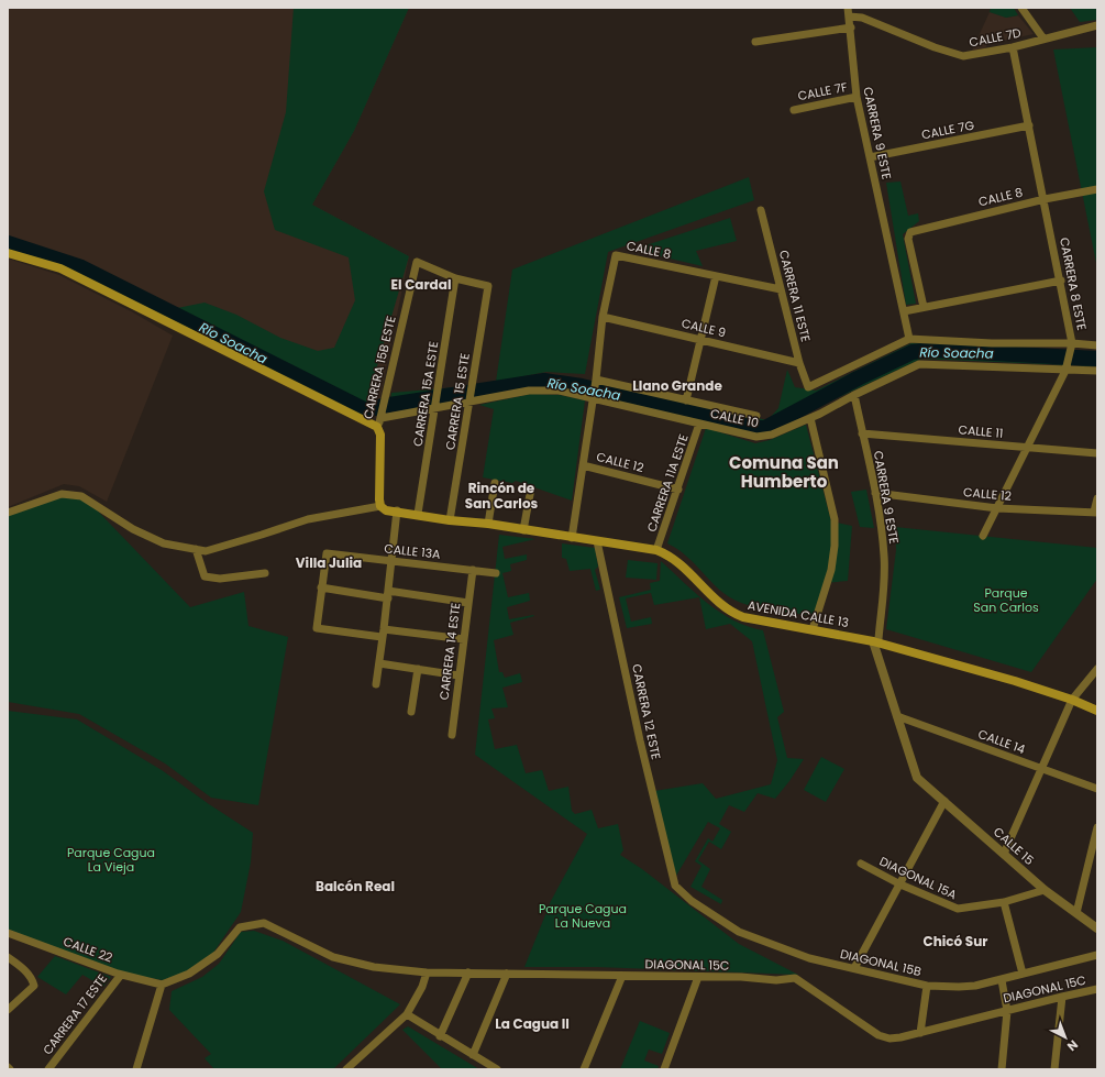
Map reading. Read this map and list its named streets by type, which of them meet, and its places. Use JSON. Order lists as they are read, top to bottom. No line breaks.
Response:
{"streets":{"main road":["CARRERA 15B ESTE","AVENIDA CALLE 13"],"street":["CALLE 7D","CALLE 7F","CALLE 7G","CARRERA 9 ESTE","CALLE 8","CARRERA 8 ESTE","CARRERA 11 ESTE","CALLE 9","CARRERA 15A ESTE","CARRERA 15 ESTE","CALLE 10","CALLE 11","CALLE 12","CARRERA 11A ESTE","CALLE 13A","CARRERA 14 ESTE","CARRERA 12 ESTE","CALLE 14","CALLE 15","DIAGONAL 15A","CALLE 22","DIAGONAL 15B","DIAGONAL 15C","CARRERA 17 ESTE"]},"crossings":[["CALLE 7D","CARRERA 9 ESTE"],["CALLE 7D","CARRERA 8 ESTE"],["CALLE 7F","CARRERA 9 ESTE"],["CALLE 7G","CARRERA 9 ESTE"],["CALLE 7G","CARRERA 8 ESTE"],["CARRERA 9 ESTE","CARRERA 11 ESTE"],["CARRERA 9 ESTE","CALLE 10"],["CARRERA 9 ESTE","CALLE 11"],["CARRERA 9 ESTE","CALLE 12"],["CARRERA 9 ESTE","AVENIDA CALLE 13"],["CALLE 8","CARRERA 8 ESTE"],["CALLE 8","CARRERA 11 ESTE"],["CALLE 8","CALLE 9"],["CARRERA 8 ESTE","CALLE 10"],["CARRERA 8 ESTE","CALLE 11"],["CARRERA 8 ESTE","CALLE 12"],["CARRERA 11 ESTE","CALLE 9"],["CARRERA 15B ESTE","CARRERA 15A ESTE"],["CARRERA 15B ESTE","CARRERA 15 ESTE"],["CARRERA 15B ESTE","CALLE 10"],["CARRERA 15B ESTE","AVENIDA CALLE 13"],["CARRERA 15A ESTE","CARRERA 15 ESTE"],["CARRERA 15A ESTE","CALLE 10"],["CARRERA 15A ESTE","AVENIDA CALLE 13"],["CARRERA 15 ESTE","CALLE 10"],["CARRERA 15 ESTE","AVENIDA CALLE 13"],["CALLE 10","CARRERA 11A ESTE"],["CALLE 12","CARRERA 11A ESTE"],["CARRERA 11A ESTE","AVENIDA CALLE 13"],["CALLE 13A","CARRERA 14 ESTE"],["AVENIDA CALLE 13","CARRERA 12 ESTE"],["CARRERA 12 ESTE","DIAGONAL 15B"],["CALLE 14","CALLE 15"],["CALLE 15","DIAGONAL 15A"],["CALLE 22","DIAGONAL 15C"],["CALLE 22","CARRERA 17 ESTE"]],"districts":["El Cardal","Llano Grande","Comuna San Humberto","Rincón de San Carlos","Villa Julia","Balcón Real","Chicó Sur","La Cagua II"],"water":["Río Soacha"],"parks":["Parque San Carlos","Parque Cagua La Vieja","Parque Cagua La Nueva"],"north":"bottom right"}
